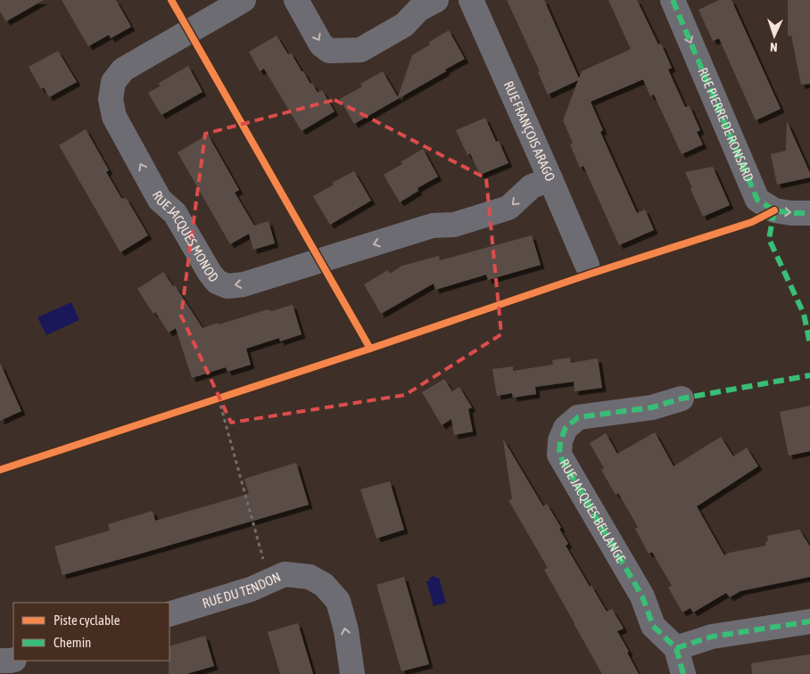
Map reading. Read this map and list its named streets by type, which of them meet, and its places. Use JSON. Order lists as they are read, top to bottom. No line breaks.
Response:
{"streets":{"street":["RUE PIERRE DE RONSARD","RUE FRANÇOIS ARAGO","RUE JACQUES MONOD","RUE JACQUES BELLANGE","RUE DU TENDON"]},"crossings":[["RUE FRANÇOIS ARAGO","RUE JACQUES MONOD"]],"one_way":["RUE PIERRE DE RONSARD","RUE DU TENDON"],"legend":["Piste cyclable","Chemin"],"north":"bottom"}
